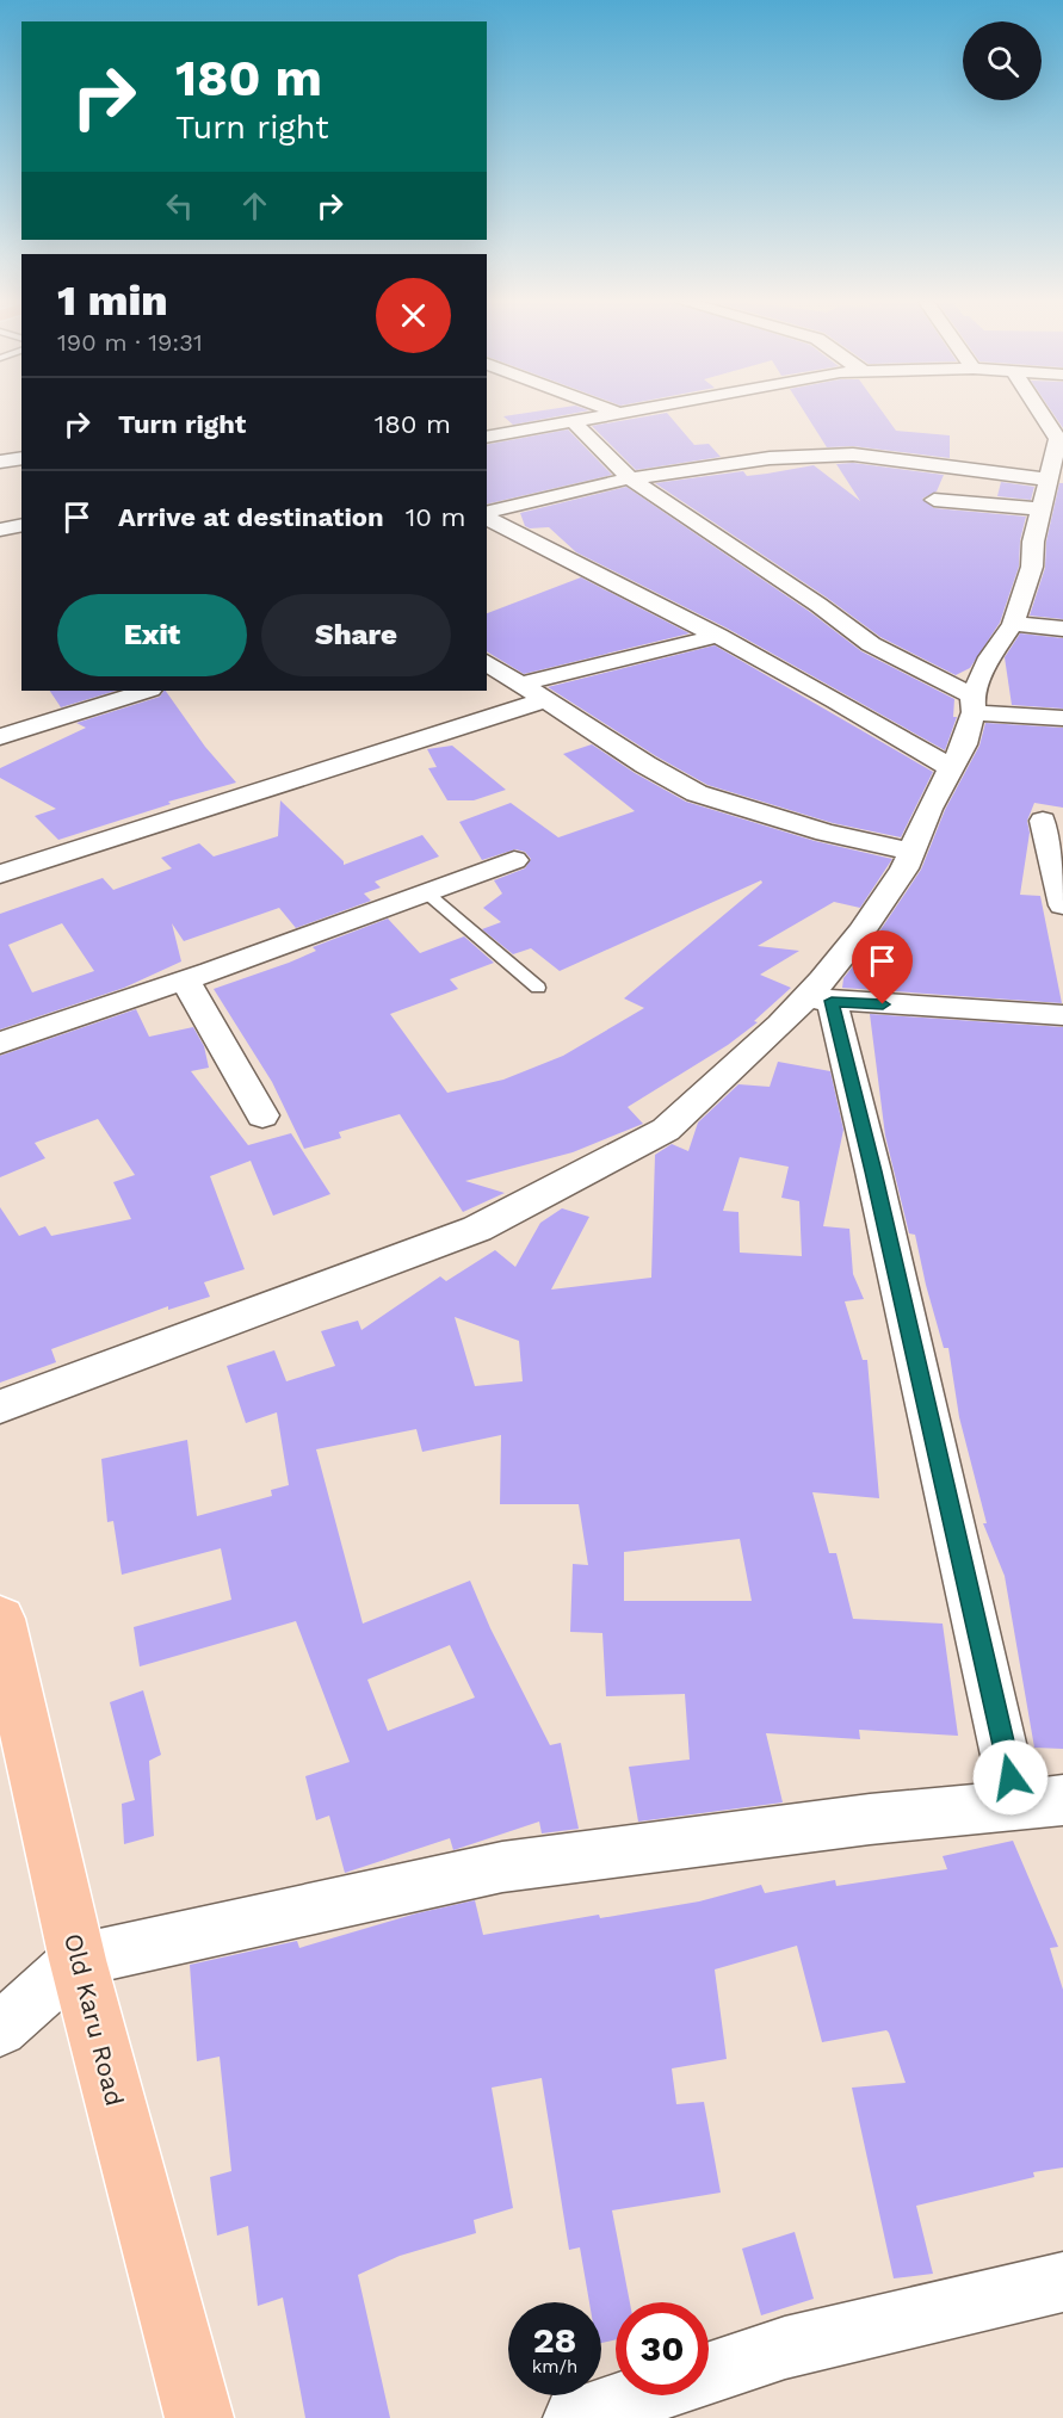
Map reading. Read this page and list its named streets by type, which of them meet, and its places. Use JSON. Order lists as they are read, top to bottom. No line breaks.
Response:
{"streets":{"main road":["Old Karu Road"]},"page":{"turn":["180 m","Turn right"],"heading":["1 min","190 m · 19:31"],"list":[{"name":"Turn right","value":"180 m"},{"name":"Arrive at destination","value":"10 m"}],"buttons":["Exit","Share"],"speed":"28 km/h","limit":"30"}}
